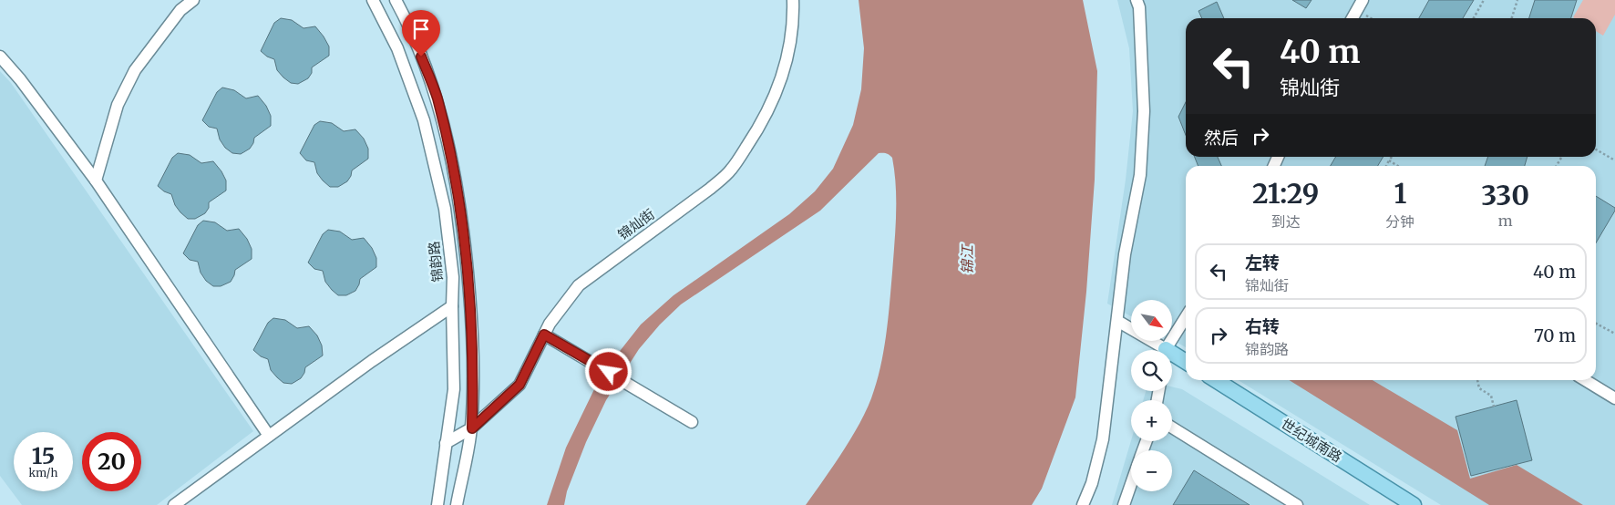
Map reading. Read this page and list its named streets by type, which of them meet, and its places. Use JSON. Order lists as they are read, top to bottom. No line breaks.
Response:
{"streets":{"main road":["世纪城南路"],"street":["锦灿街","锦韵路"]},"crossings":[["锦灿街","锦韵路"]],"water":["锦江"],"north":"bottom right","page":{"turn":["40 m","锦灿街"],"then":"然后","eta":["21:29","到达","1","分钟","330","m"],"list":[{"name":"左转","note":"锦灿街","value":"40 m"},{"name":"右转","note":"锦韵路","value":"70 m"}],"map_buttons":["+","−"],"speed":"15 km/h","limit":"20"}}
